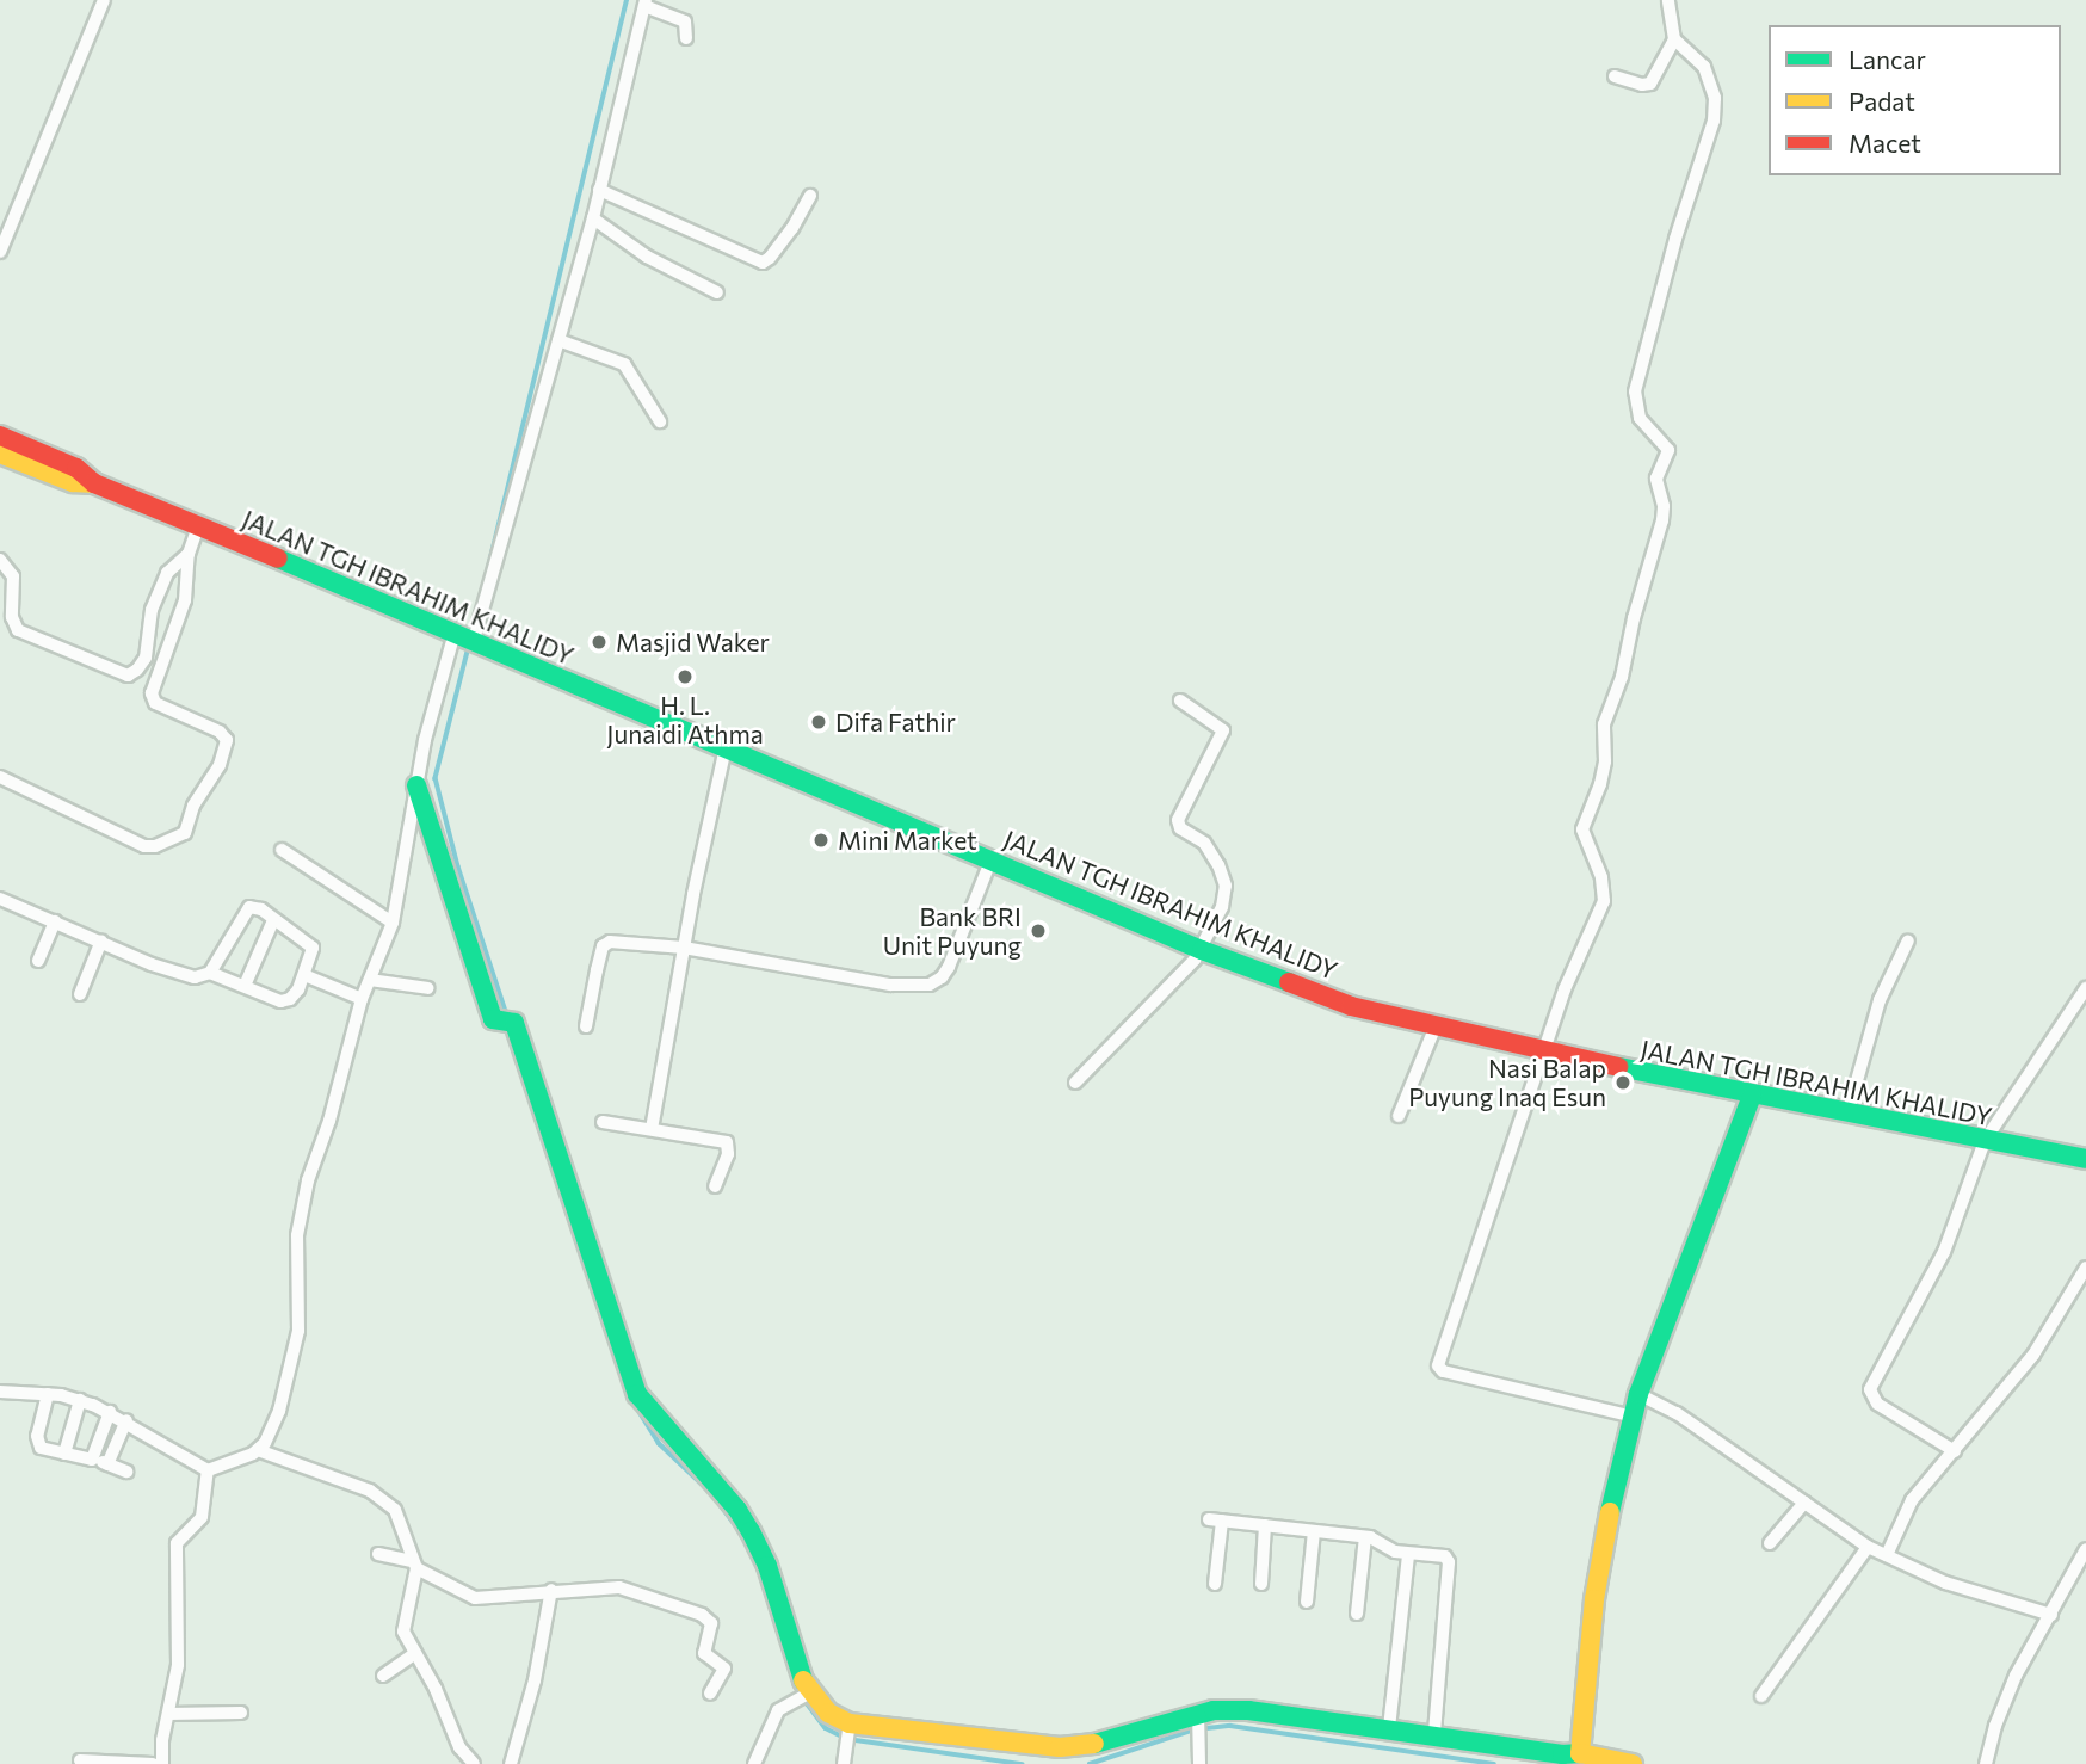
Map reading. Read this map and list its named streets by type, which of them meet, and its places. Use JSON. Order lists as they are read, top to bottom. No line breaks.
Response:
{"streets":{"street":["JALAN TGH IBRAHIM KHALIDY"]},"places":["Masjid Waker","H. L. Junaidi Athma","Difa Fathir","Mini Market","Bank BRI Unit Puyung","Nasi Balap Puyung Inaq Esun"],"legend":["Lancar","Padat","Macet"]}
